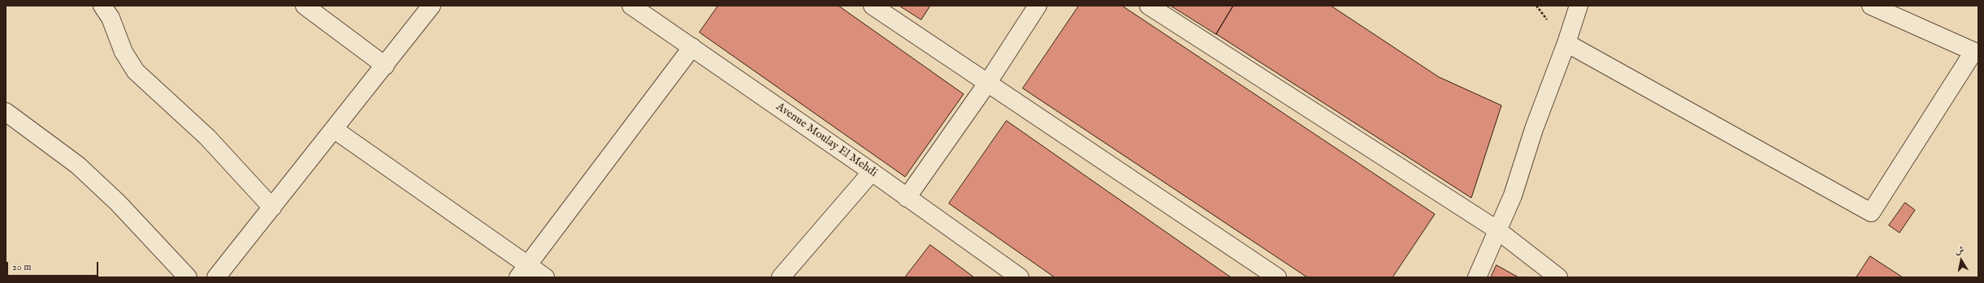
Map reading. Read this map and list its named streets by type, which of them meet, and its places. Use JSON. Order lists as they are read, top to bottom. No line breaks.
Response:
{"streets":{"street":["Avenue Moulay El Mehdi"]},"scale_bar":"20 m","north":"top"}
